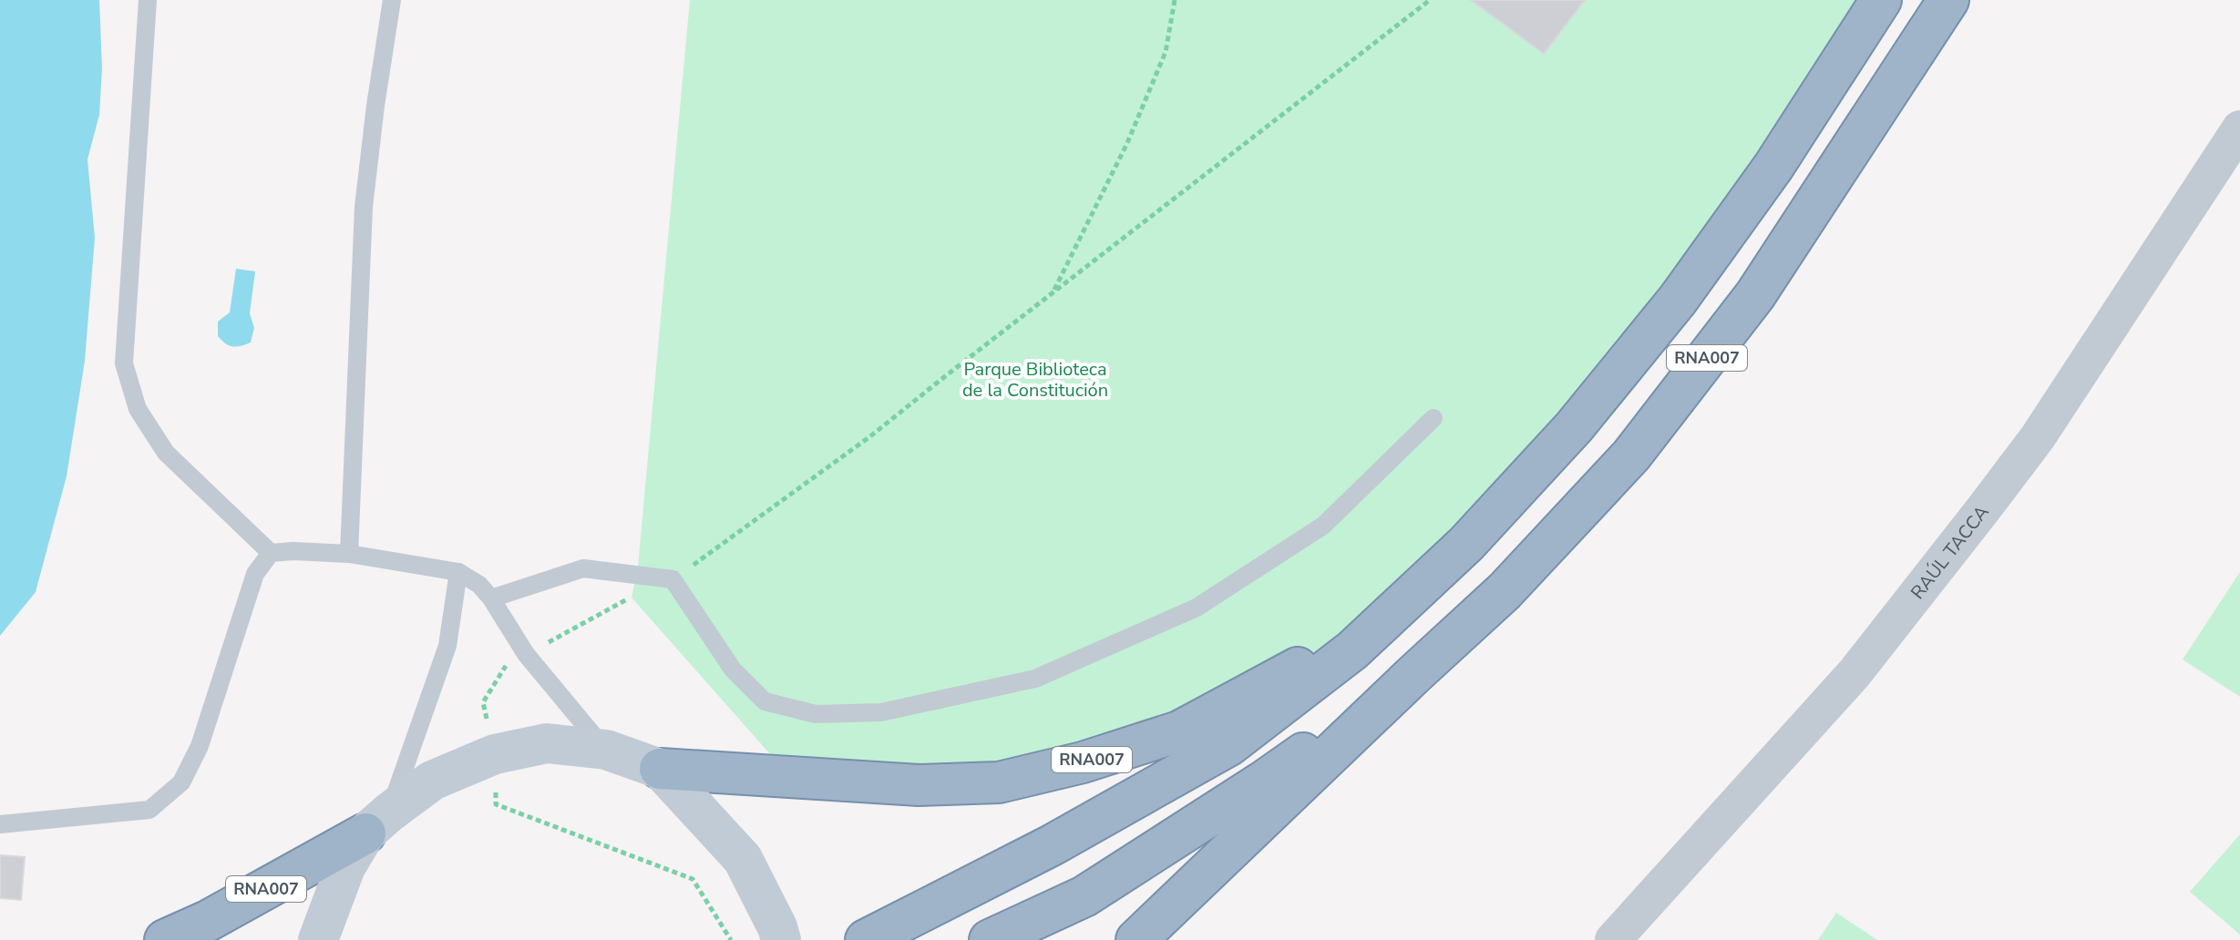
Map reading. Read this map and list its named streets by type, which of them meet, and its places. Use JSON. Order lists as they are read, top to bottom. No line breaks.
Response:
{"streets":{"highway":["RNA007"],"street":["RAÚL TACCA"]},"parks":["Parque Biblioteca de la Constitución"]}
